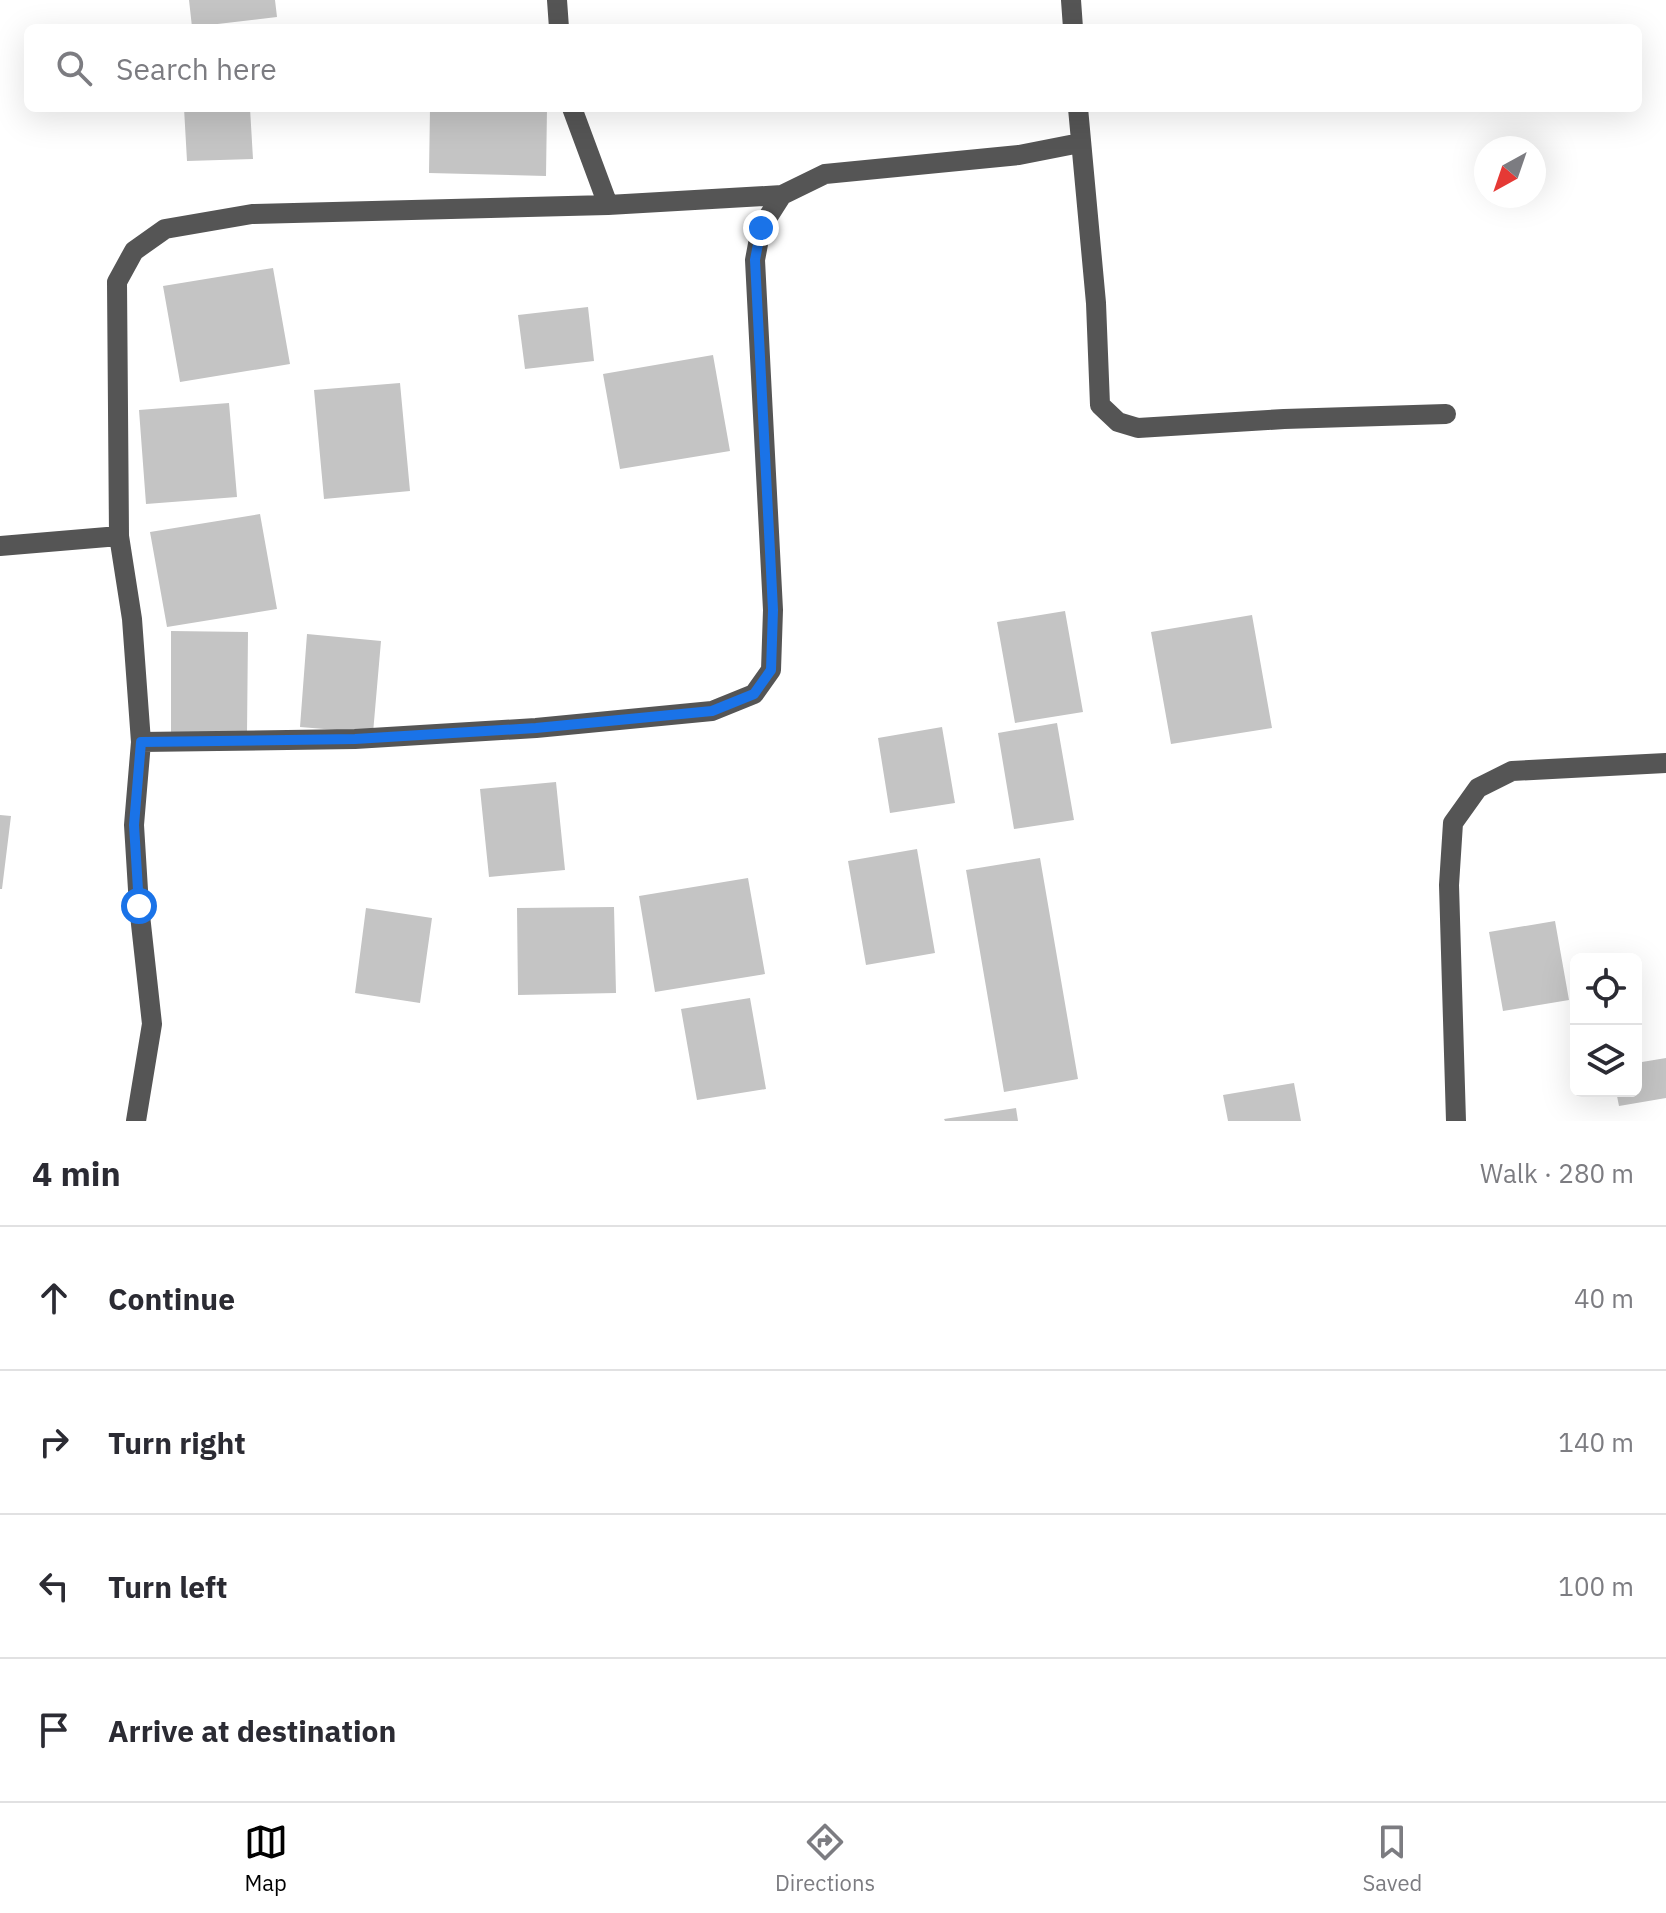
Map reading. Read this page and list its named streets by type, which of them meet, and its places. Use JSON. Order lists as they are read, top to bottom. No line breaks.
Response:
{"north":"bottom left","page":{"search":"Search here","heading":["4 min","Walk · 280 m"],"list":[["Continue","40 m"],["Turn right","140 m"],["Turn left","100 m"],"Arrive at destination"],"nav":["Map","Directions","Saved"]}}
